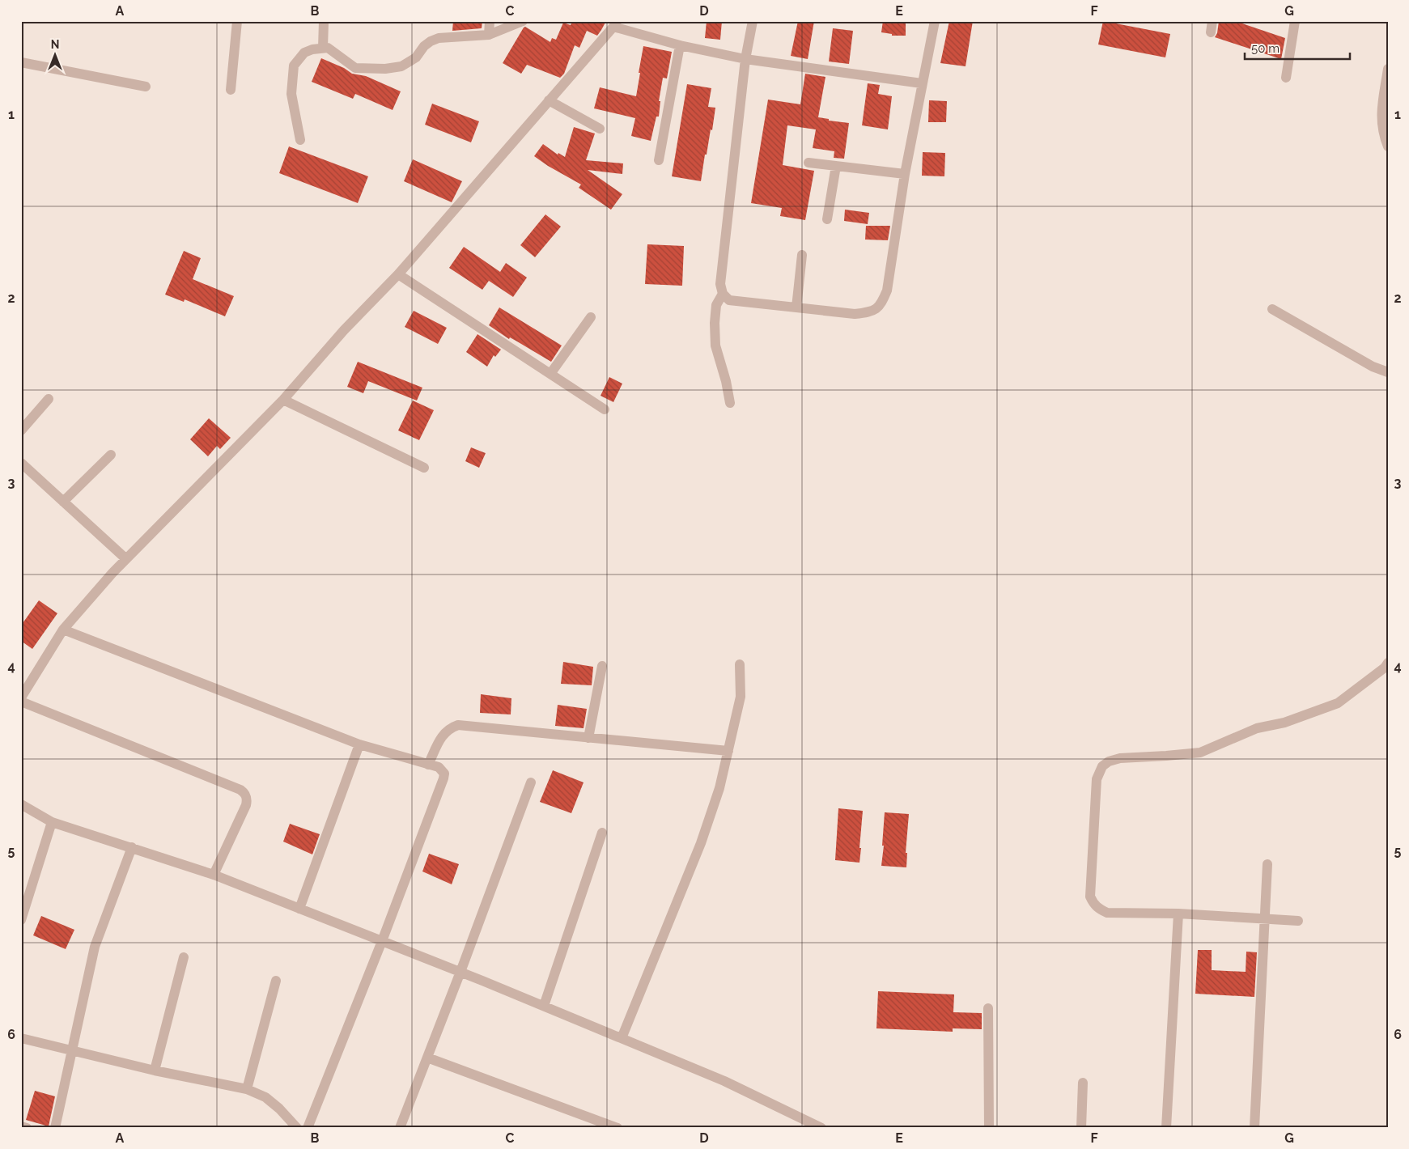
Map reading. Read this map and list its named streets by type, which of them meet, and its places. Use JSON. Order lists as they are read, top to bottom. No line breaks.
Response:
{"scale_bar":"50 m","north":"top","grid":{"columns":["A","B","C","D","E","F","G"],"rows":["1","2","3","4","5","6"]}}
